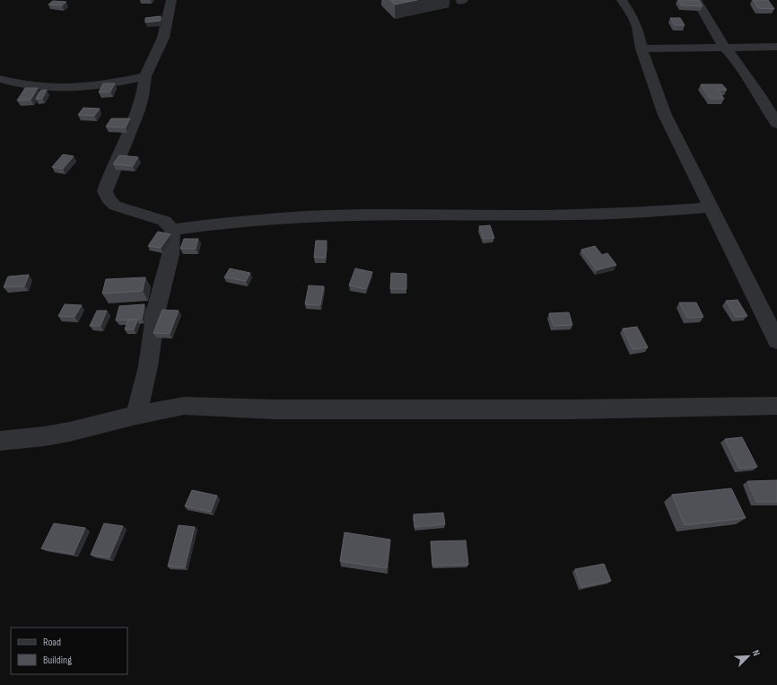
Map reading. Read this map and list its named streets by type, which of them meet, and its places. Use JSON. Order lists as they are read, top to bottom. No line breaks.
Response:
{"legend":["Road","Building"],"north":"top right"}
